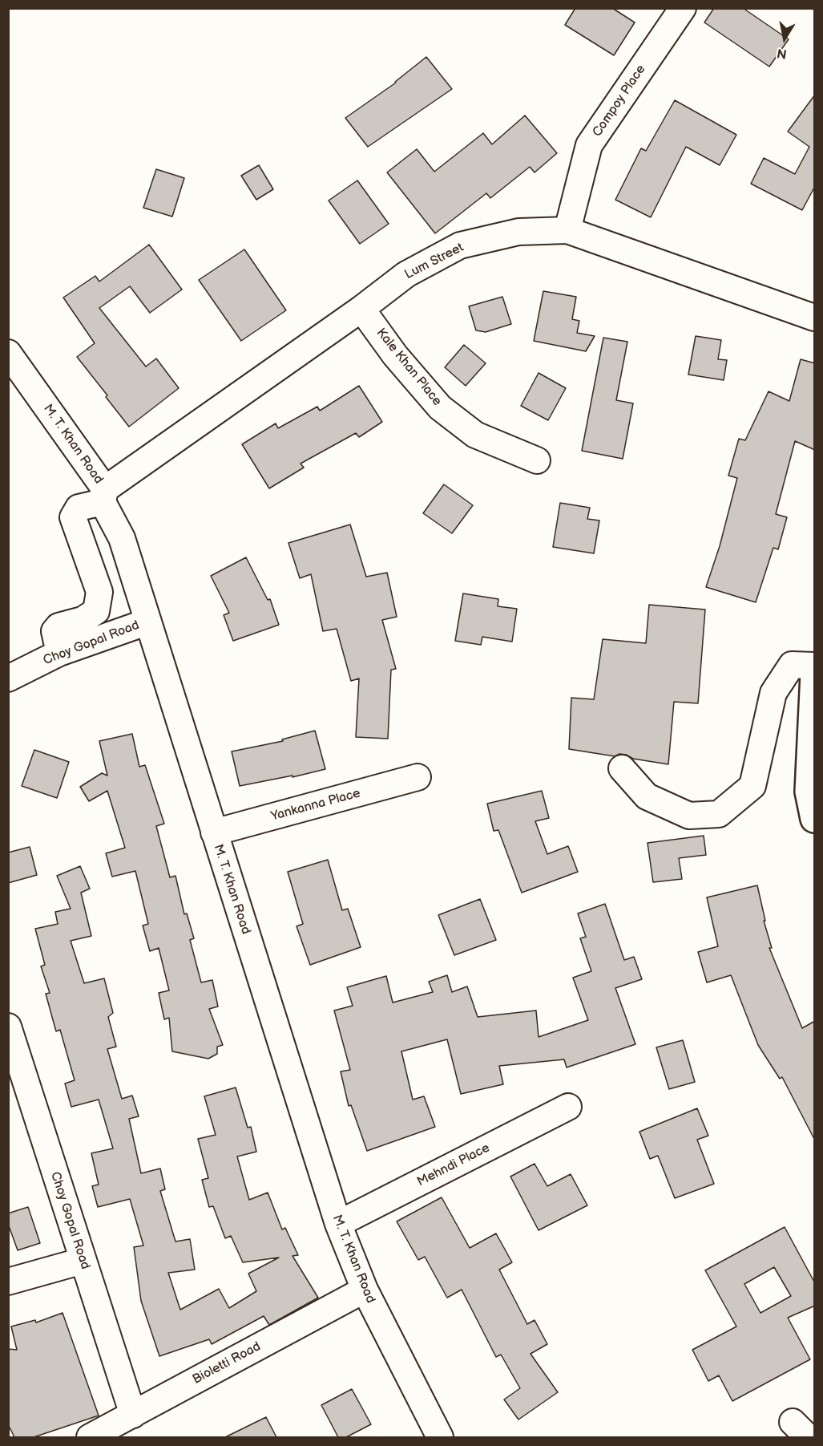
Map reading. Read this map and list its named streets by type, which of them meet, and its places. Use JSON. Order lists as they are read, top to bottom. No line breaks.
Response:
{"streets":{"street":["Compoy Place","Lum Street","Kale Khan Place","M. T. Khan Road","Choy Gopal Road","Yankanna Place","Mehndi Place","Bioletti Road"]},"crossings":[["Compoy Place","Lum Street"],["Lum Street","Kale Khan Place"],["Lum Street","M. T. Khan Road"],["M. T. Khan Road","Choy Gopal Road"],["M. T. Khan Road","Yankanna Place"],["M. T. Khan Road","Mehndi Place"],["M. T. Khan Road","Bioletti Road"],["Choy Gopal Road","Bioletti Road"]],"north":"bottom"}
